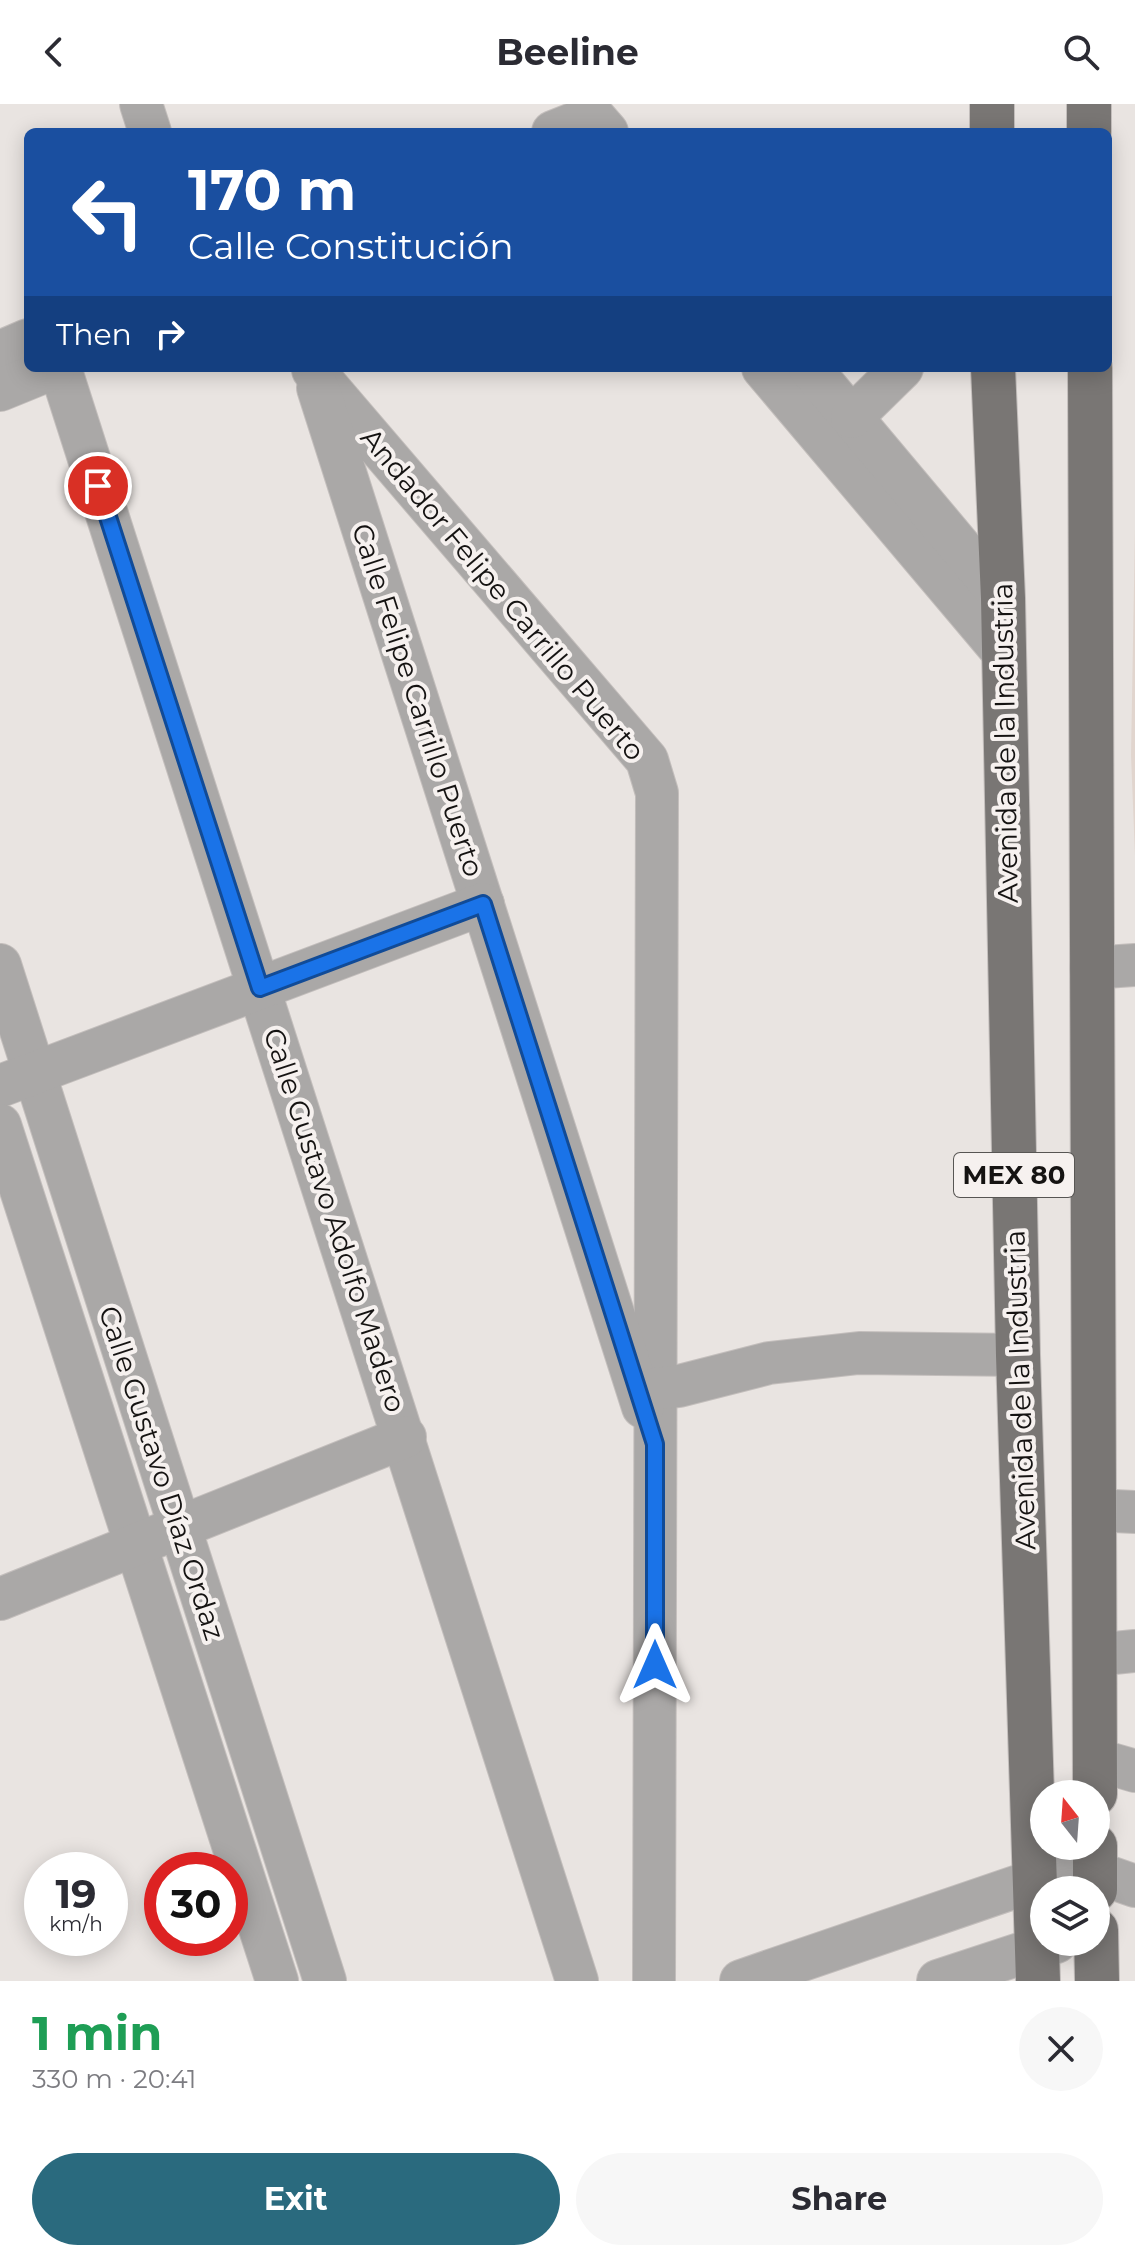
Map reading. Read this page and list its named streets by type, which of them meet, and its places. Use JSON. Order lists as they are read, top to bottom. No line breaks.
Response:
{"streets":{"main road":["Avenida de la Industria","MEX 80"],"street":["Andador Felipe Carrillo Puerto","Calle Felipe Carrillo Puerto","Calle Gustavo Adolfo Madero","Calle Gustavo Díaz Ordaz"]},"crossings":[["Andador Felipe Carrillo Puerto","Calle Felipe Carrillo Puerto"]],"north":"top","page":{"header":"Beeline","turn":["170 m","Calle Constitución"],"then":"Then","speed":"19 km/h","limit":"30","heading":["1 min","330 m · 20:41"],"buttons":["Exit","Share"]}}
